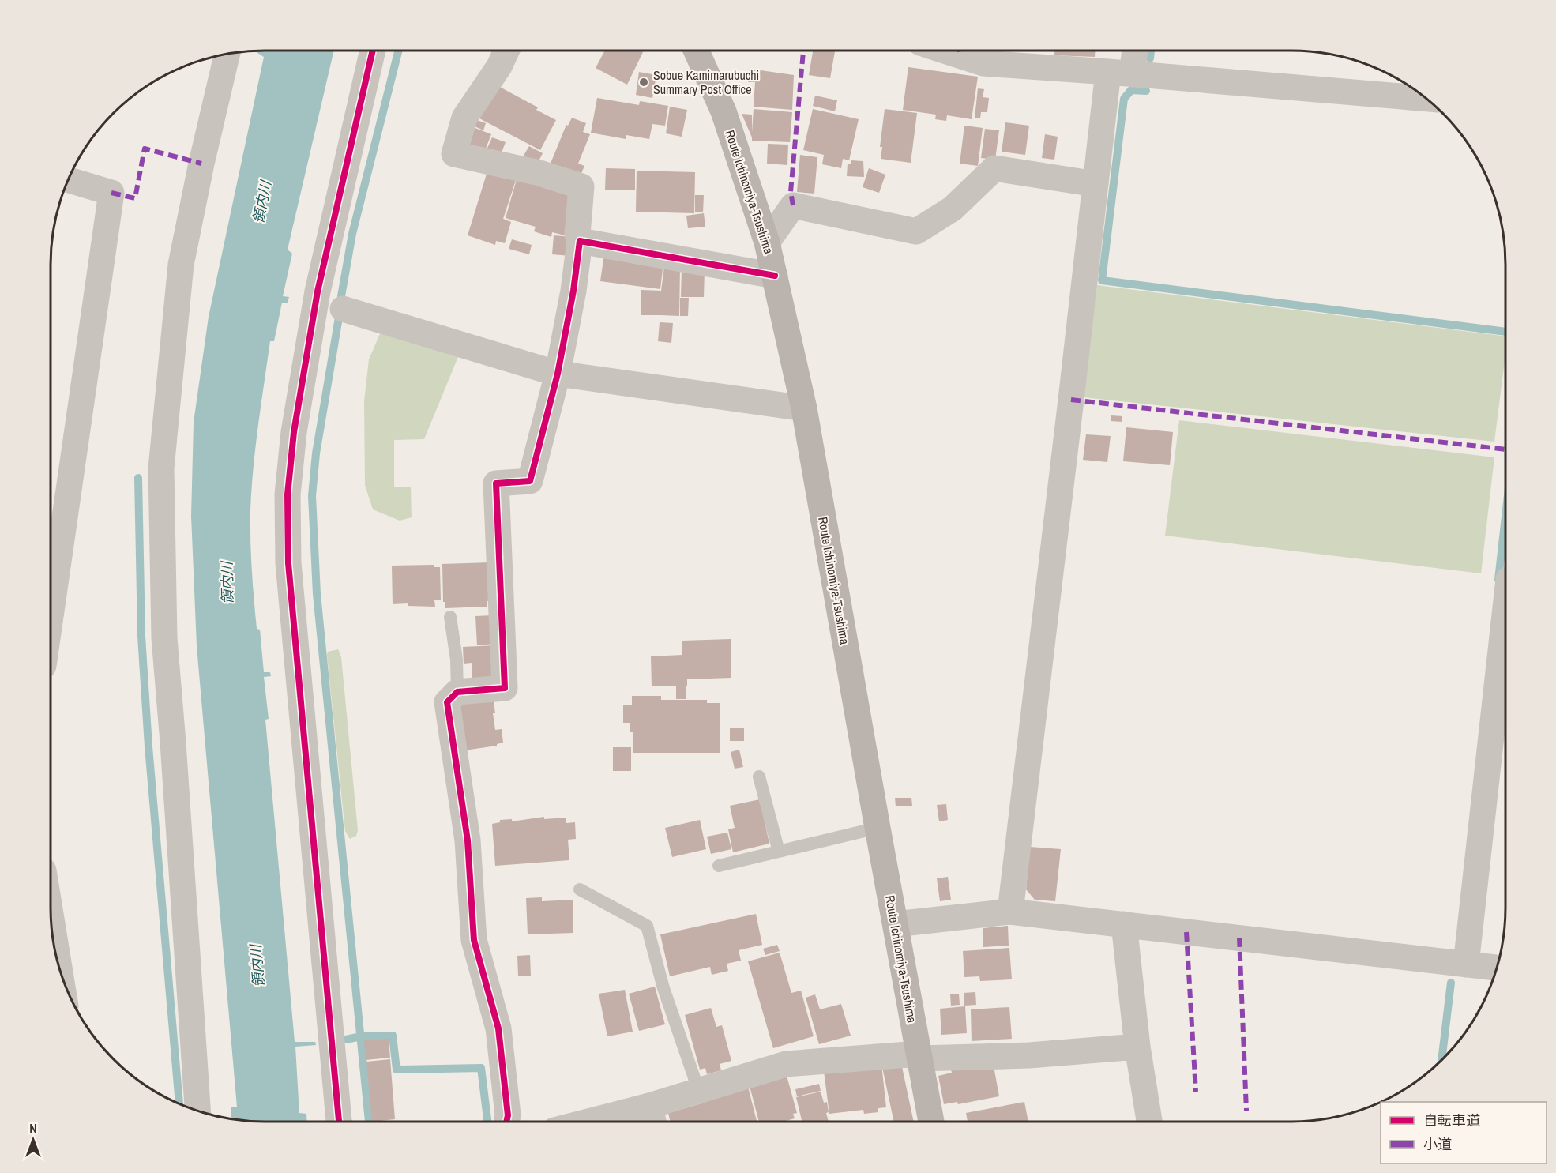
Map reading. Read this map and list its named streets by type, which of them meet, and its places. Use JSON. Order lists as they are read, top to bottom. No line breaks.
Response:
{"streets":{"main road":["Route Ichinomiya-Tsushima"]},"water":["領内川"],"places":["Sobue Kamimarubuchi Summary Post Office"],"legend":["自転車道","小道"],"north":"top"}
